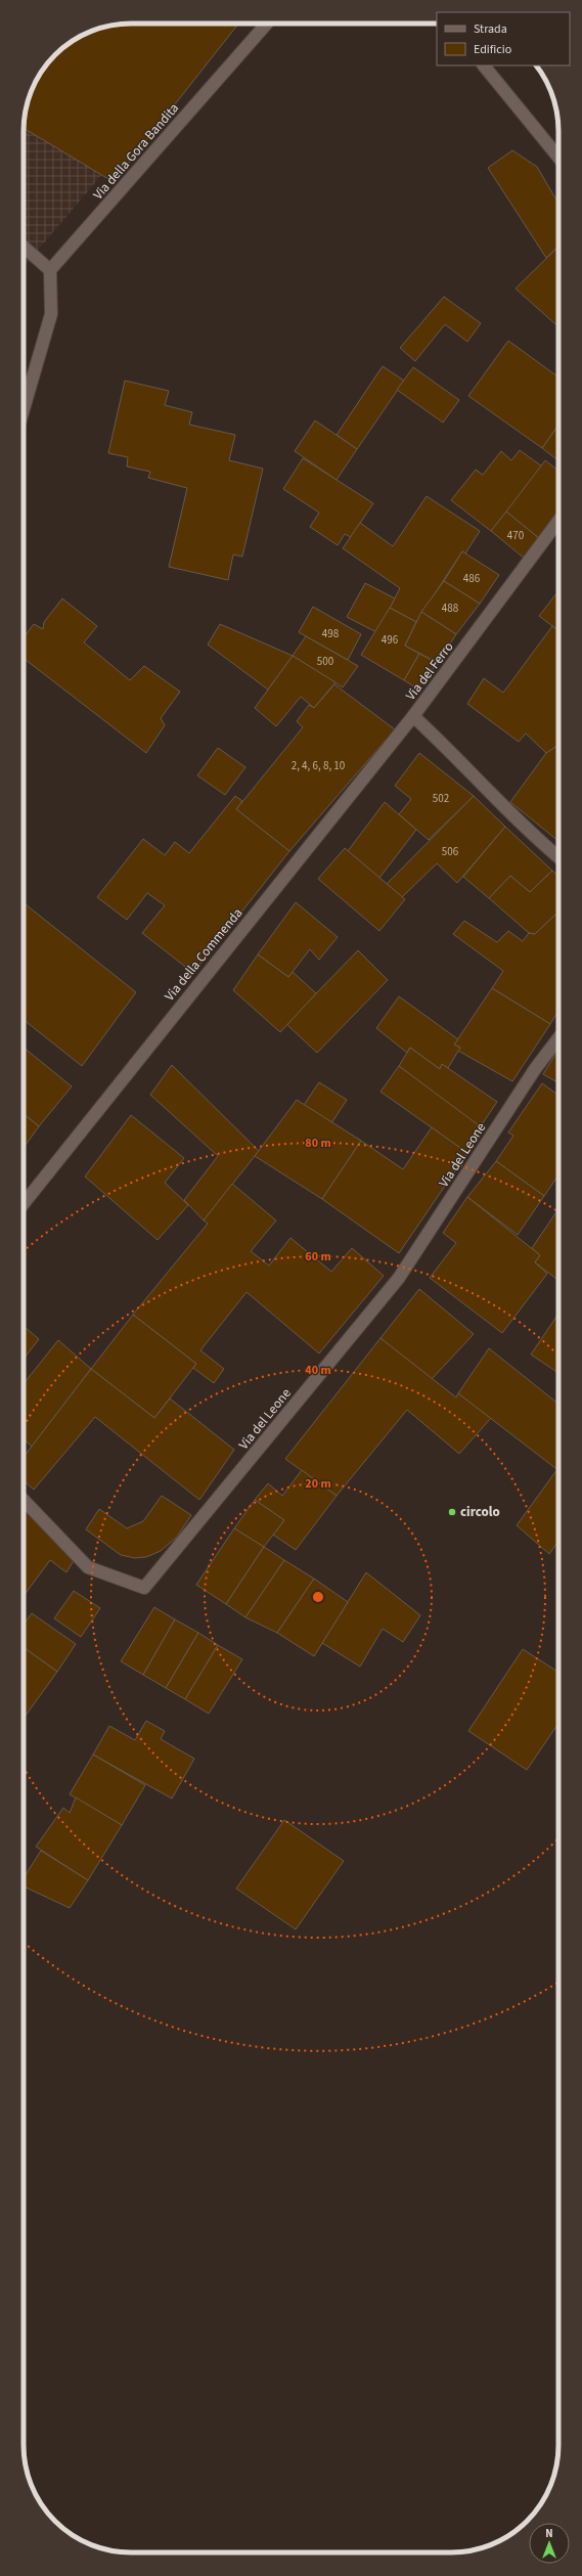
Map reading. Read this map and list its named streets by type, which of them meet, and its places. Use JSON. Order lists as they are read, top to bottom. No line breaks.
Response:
{"streets":{"street":["Via della Gora Bandita","Via del Ferro","Via della Commenda","Via del Leone"]},"crossings":[["Via del Ferro","Via della Commenda"]],"places":["circolo"],"house_numbers":["470","486","488","498","496","500","2, 4, 6, 8, 10","502","506"],"legend":["Strada","Edificio"],"north":"top","rings":["80 m","60 m","40 m","20 m"]}
